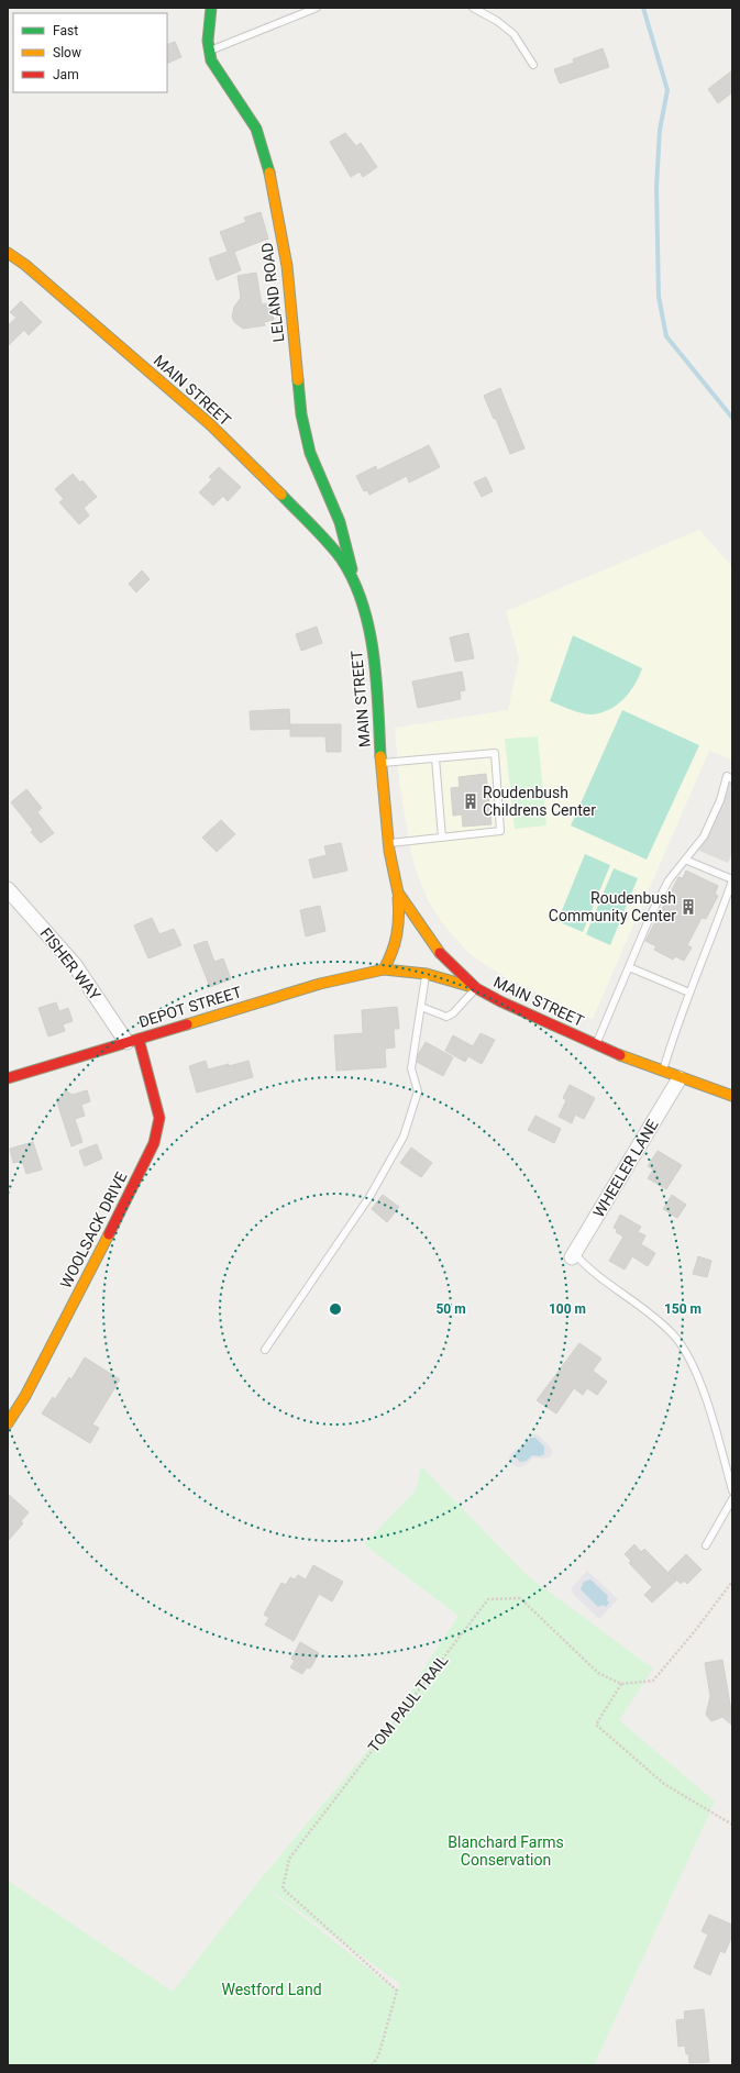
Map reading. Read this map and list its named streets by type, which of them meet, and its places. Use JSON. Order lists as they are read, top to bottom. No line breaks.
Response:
{"streets":{"main road":["LELAND ROAD","MAIN STREET","DEPOT STREET","WOOLSACK DRIVE"],"street":["FISHER WAY","WHEELER LANE"],"path":["TOM PAUL TRAIL"]},"crossings":[["LELAND ROAD","MAIN STREET"],["MAIN STREET","DEPOT STREET"],["MAIN STREET","WHEELER LANE"],["FISHER WAY","DEPOT STREET"],["FISHER WAY","WOOLSACK DRIVE"],["DEPOT STREET","WOOLSACK DRIVE"]],"parks":["Blanchard Farms Conservation","Westford Land"],"places":{"building":["Roudenbush Childrens Center","Roudenbush Community Center"]},"legend":["Fast","Slow","Jam"],"rings":["50 m","100 m","150 m"]}
